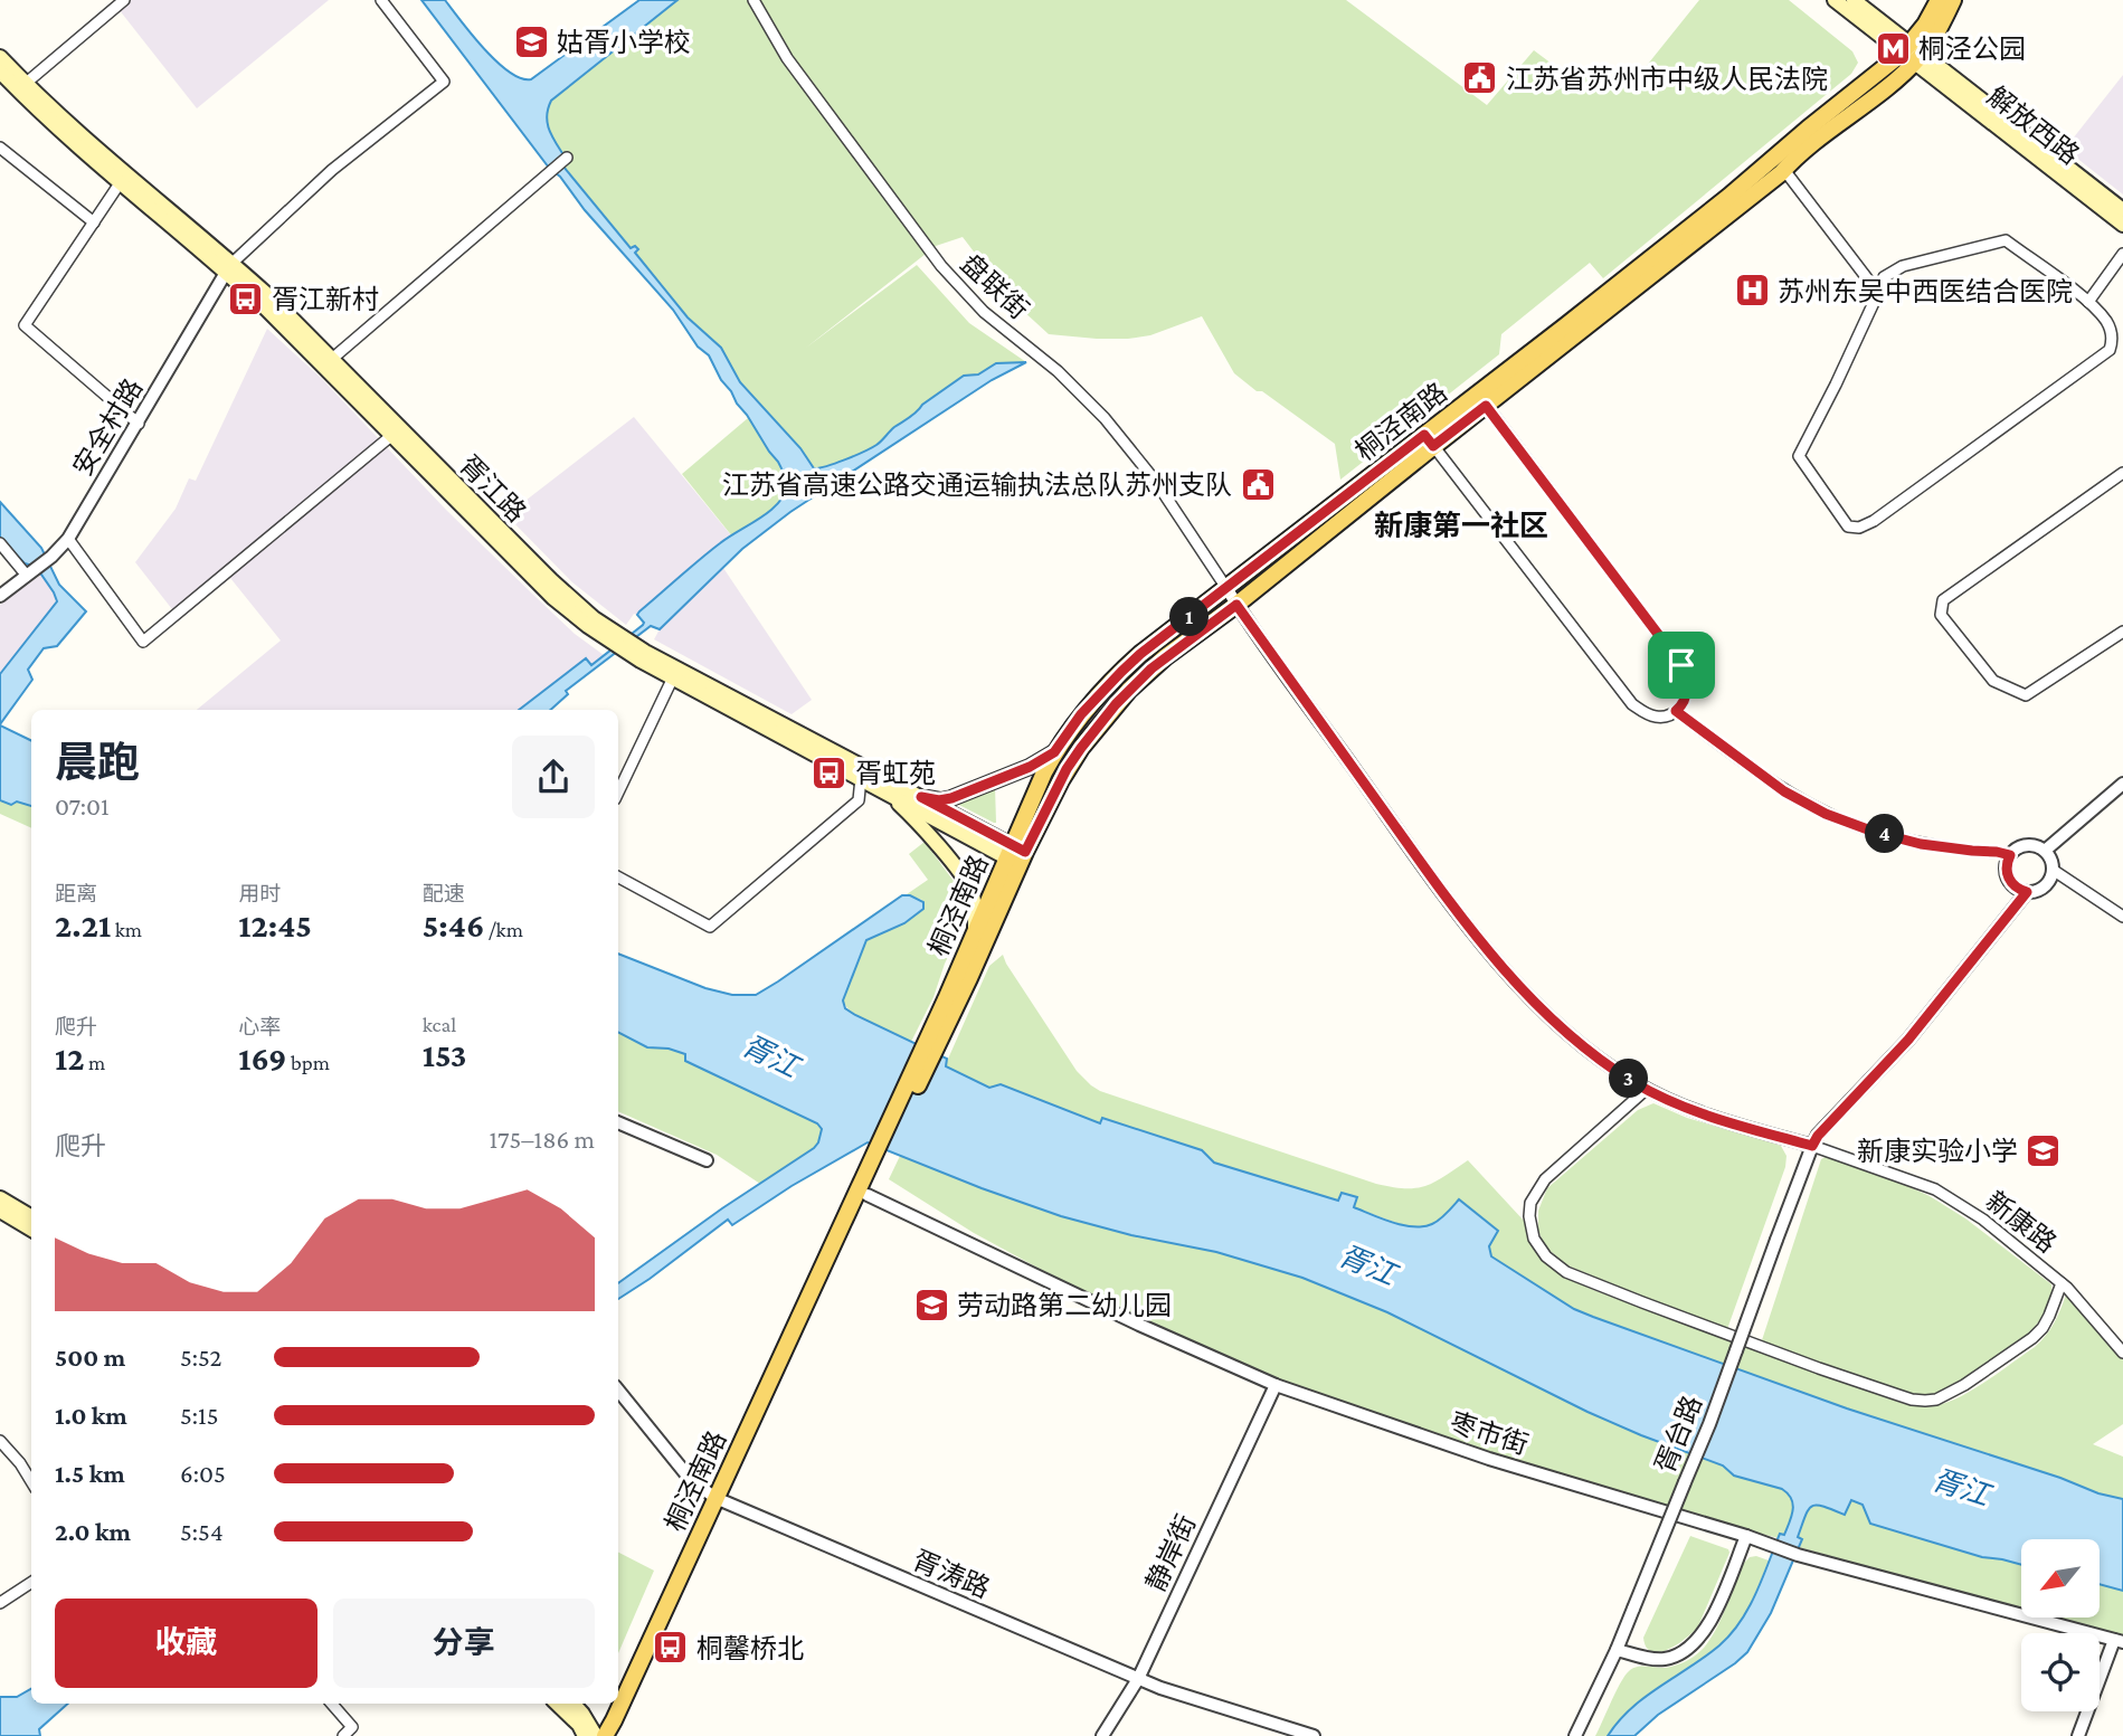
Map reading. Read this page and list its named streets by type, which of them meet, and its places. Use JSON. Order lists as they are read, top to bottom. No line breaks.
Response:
{"streets":{"main road":["解放西路","桐泾南路","胥江路"],"street":["盘联街","安全村路","新康路","枣市街","胥台路","静岸街","胥涛路"]},"crossings":[["解放西路","桐泾南路"],["盘联街","桐泾南路"],["盘联街","新康路"],["桐泾南路","胥江路"],["桐泾南路","新康路"],["桐泾南路","枣市街"],["桐泾南路","胥涛路"],["安全村路","胥江路"],["新康路","胥台路"],["枣市街","静岸街"],["静岸街","胥涛路"]],"districts":["新康第一社区"],"water":["胥江"],"places":{"school or university":["姑胥小学校","新康实验小学","劳动路第二幼儿园"],"metro station":["桐泾公园"],"public building":["江苏省苏州市中级人民法院","江苏省高速公路交通运输执法总队苏州支队"],"hospital":["苏州东吴中西医结合医院"],"bus stop":["胥江新村","胥虹苑","桐馨桥北"]},"north":"bottom left","page":{"pins":["1","4","3"],"heading":["晨跑","07:01"],"stats":[["距离","2.21 km"],["用时","12:45"],["配速","5:46 /km"],["爬升","12 m"],["心率","169 bpm"],["kcal","153"]],"chart":["爬升","175–186 m"],"list":[{"name":"500 m","note":"5:52"},{"name":"1.0 km","note":"5:15"},{"name":"1.5 km","note":"6:05"},{"name":"2.0 km","note":"5:54"}],"buttons":["收藏","分享"]}}
